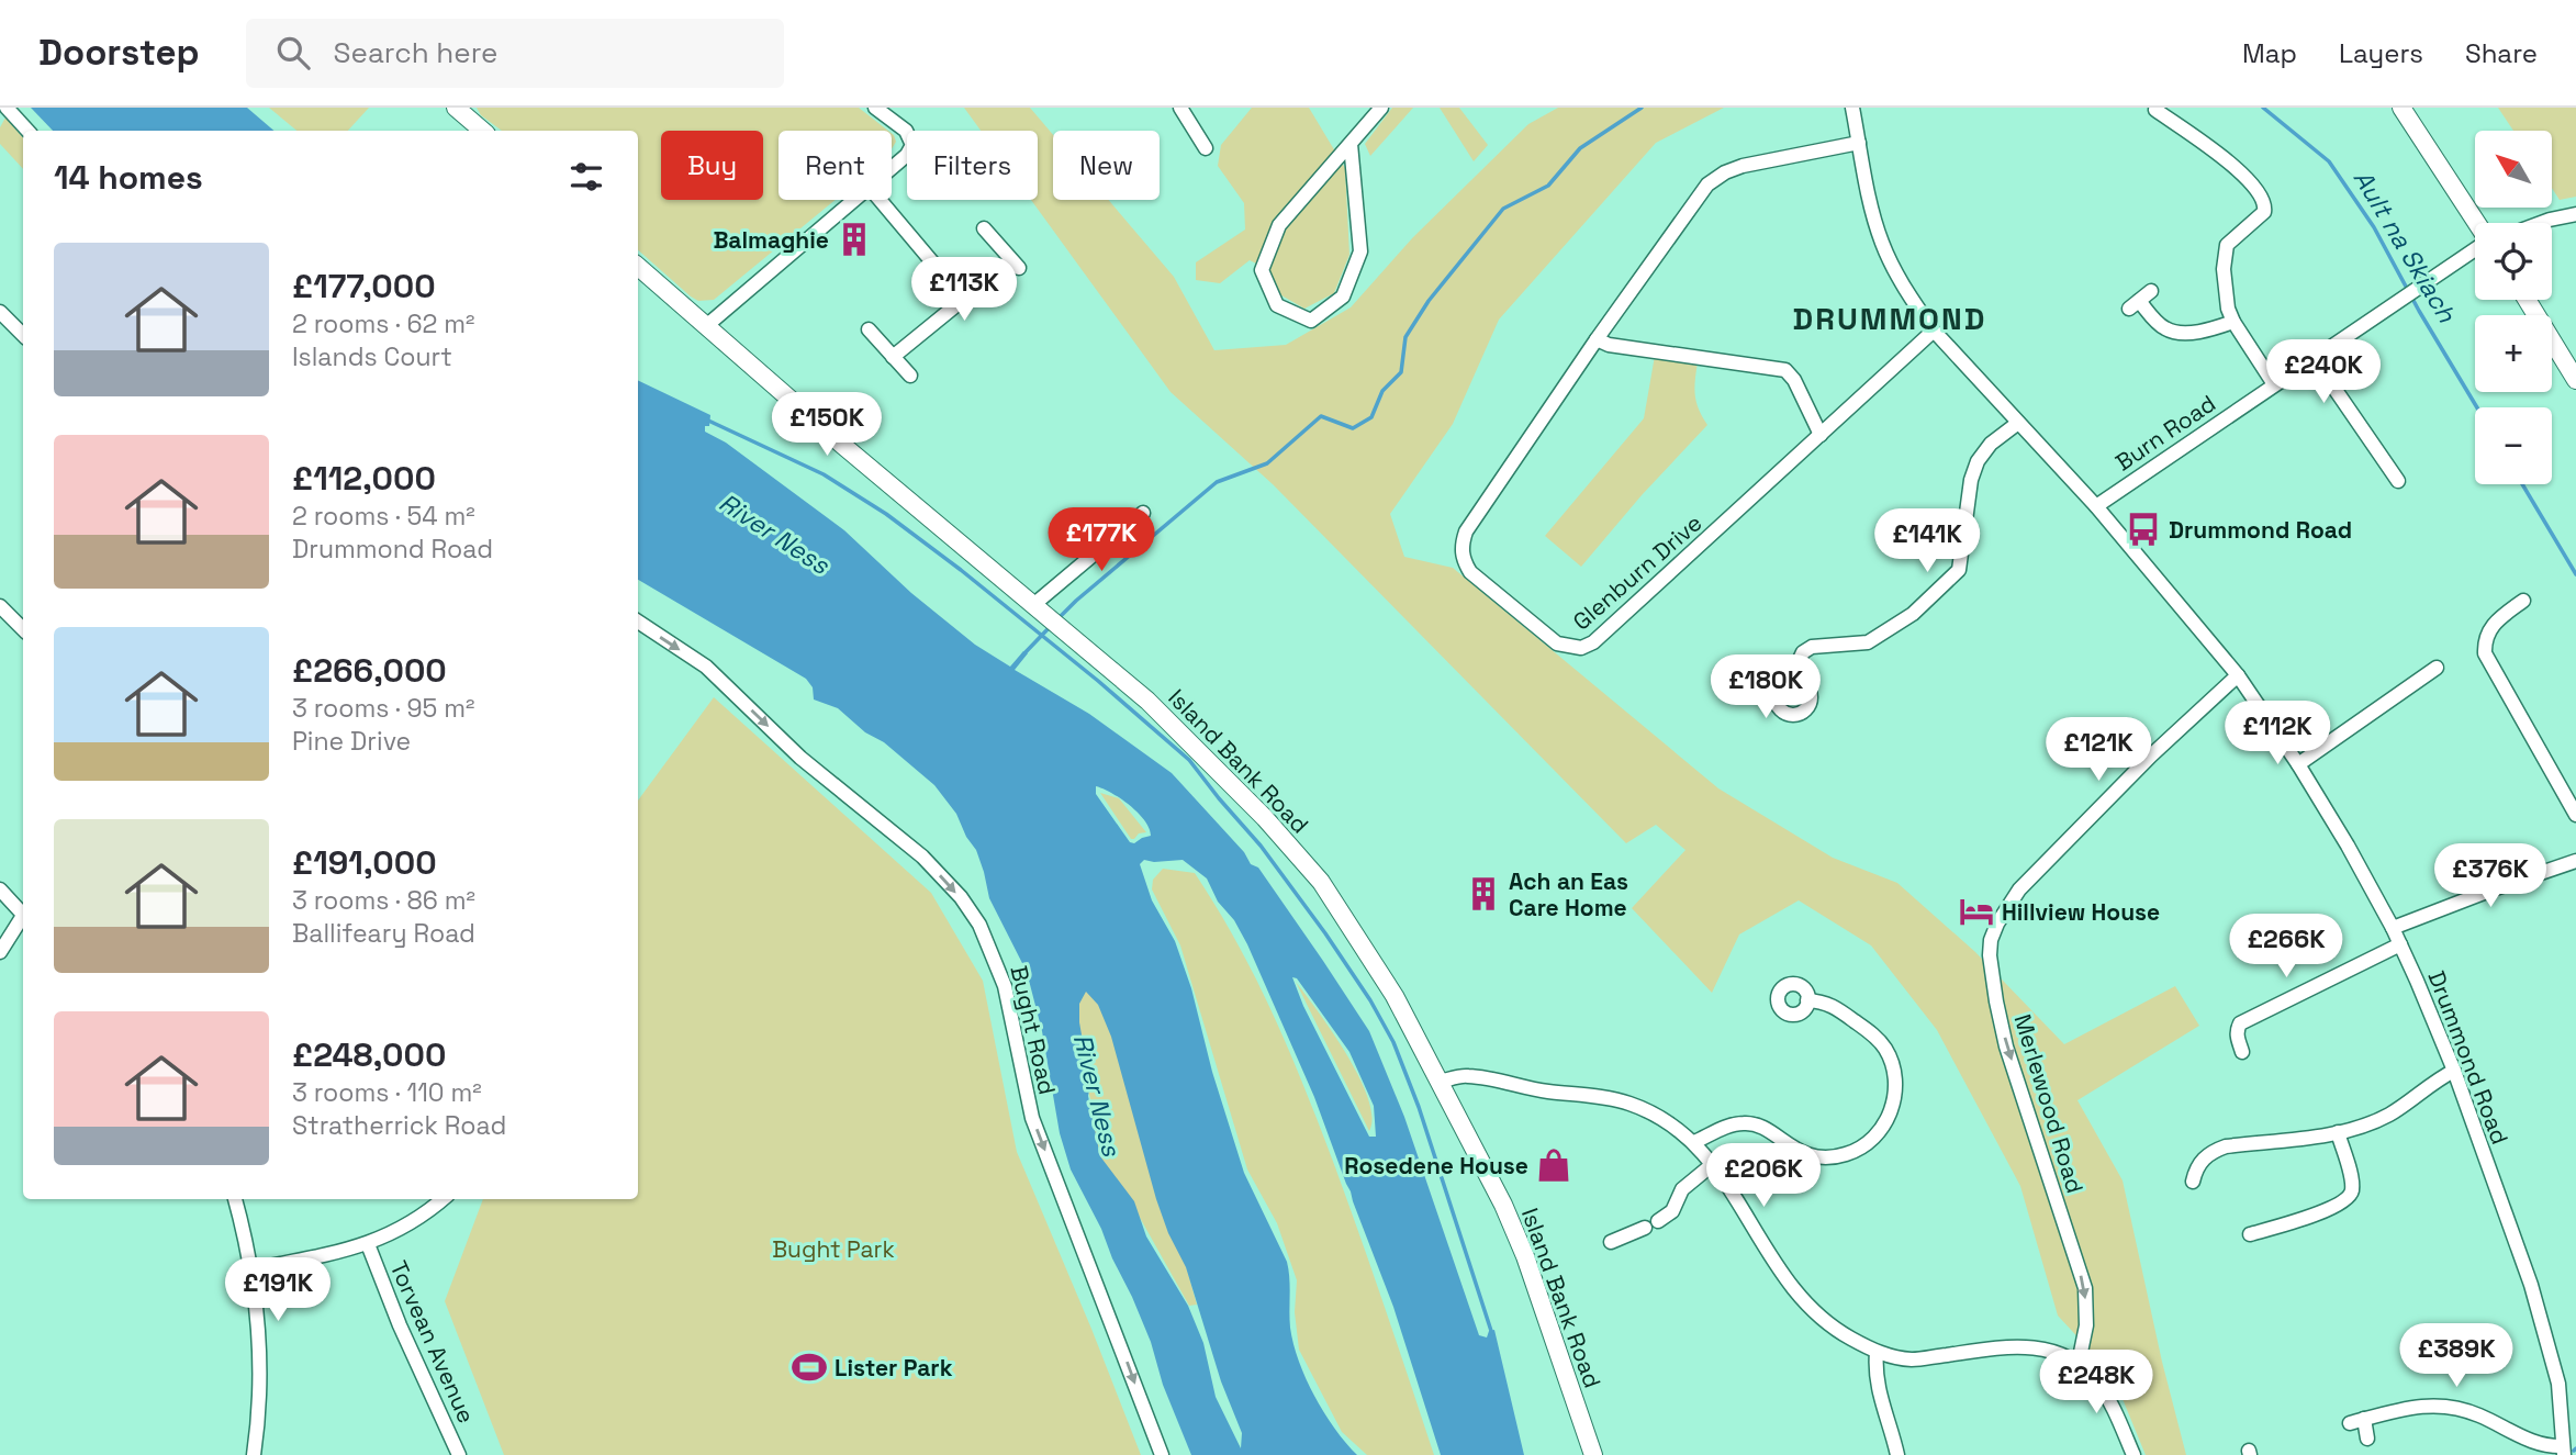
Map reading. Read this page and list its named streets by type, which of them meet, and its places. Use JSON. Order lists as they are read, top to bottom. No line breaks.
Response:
{"streets":{"main road":["Island Bank Road"],"street":["Burn Road","Glenburn Drive","Bught Road","Drummond Road","Merlewood Road","Torvean Avenue"]},"crossings":[["Burn Road","Drummond Road"],["Glenburn Drive","Drummond Road"],["Drummond Road","Merlewood Road"]],"one_way":["Bught Road","Merlewood Road"],"districts":["DRUMMOND"],"water":["Ault na Skiach","River Ness"],"parks":["Bught Park"],"places":{"building":["Balmaghie","Ach an Eas Care Home"],"bus stop":["Drummond Road"],"hotel":["Hillview House"],"shop":["Rosedene House"],"sports":["Lister Park"]},"north":"top left","page":{"header":"Doorstep","search":"Search here","nav":["Map","Layers","Share"],"map_buttons":["+","−"],"chip":["Buy","Rent","Filters","New"],"heading":"14 homes","list":[{"name":"£177,000","note":"2 rooms · 62 m² · Islands Court"},{"name":"£112,000","note":"2 rooms · 54 m² · Drummond Road"},{"name":"£266,000","note":"3 rooms · 95 m² · Pine Drive"},{"name":"£191,000","note":"3 rooms · 86 m² · Ballifeary Road"},{"name":"£248,000","note":"3 rooms · 110 m² · Stratherrick Road"}],"price":["£113K","£240K","£150K","£177K","£141K","£180K","£112K","£121K","£376K","£266K","£206K","£191K","£389K","£248K"]}}
